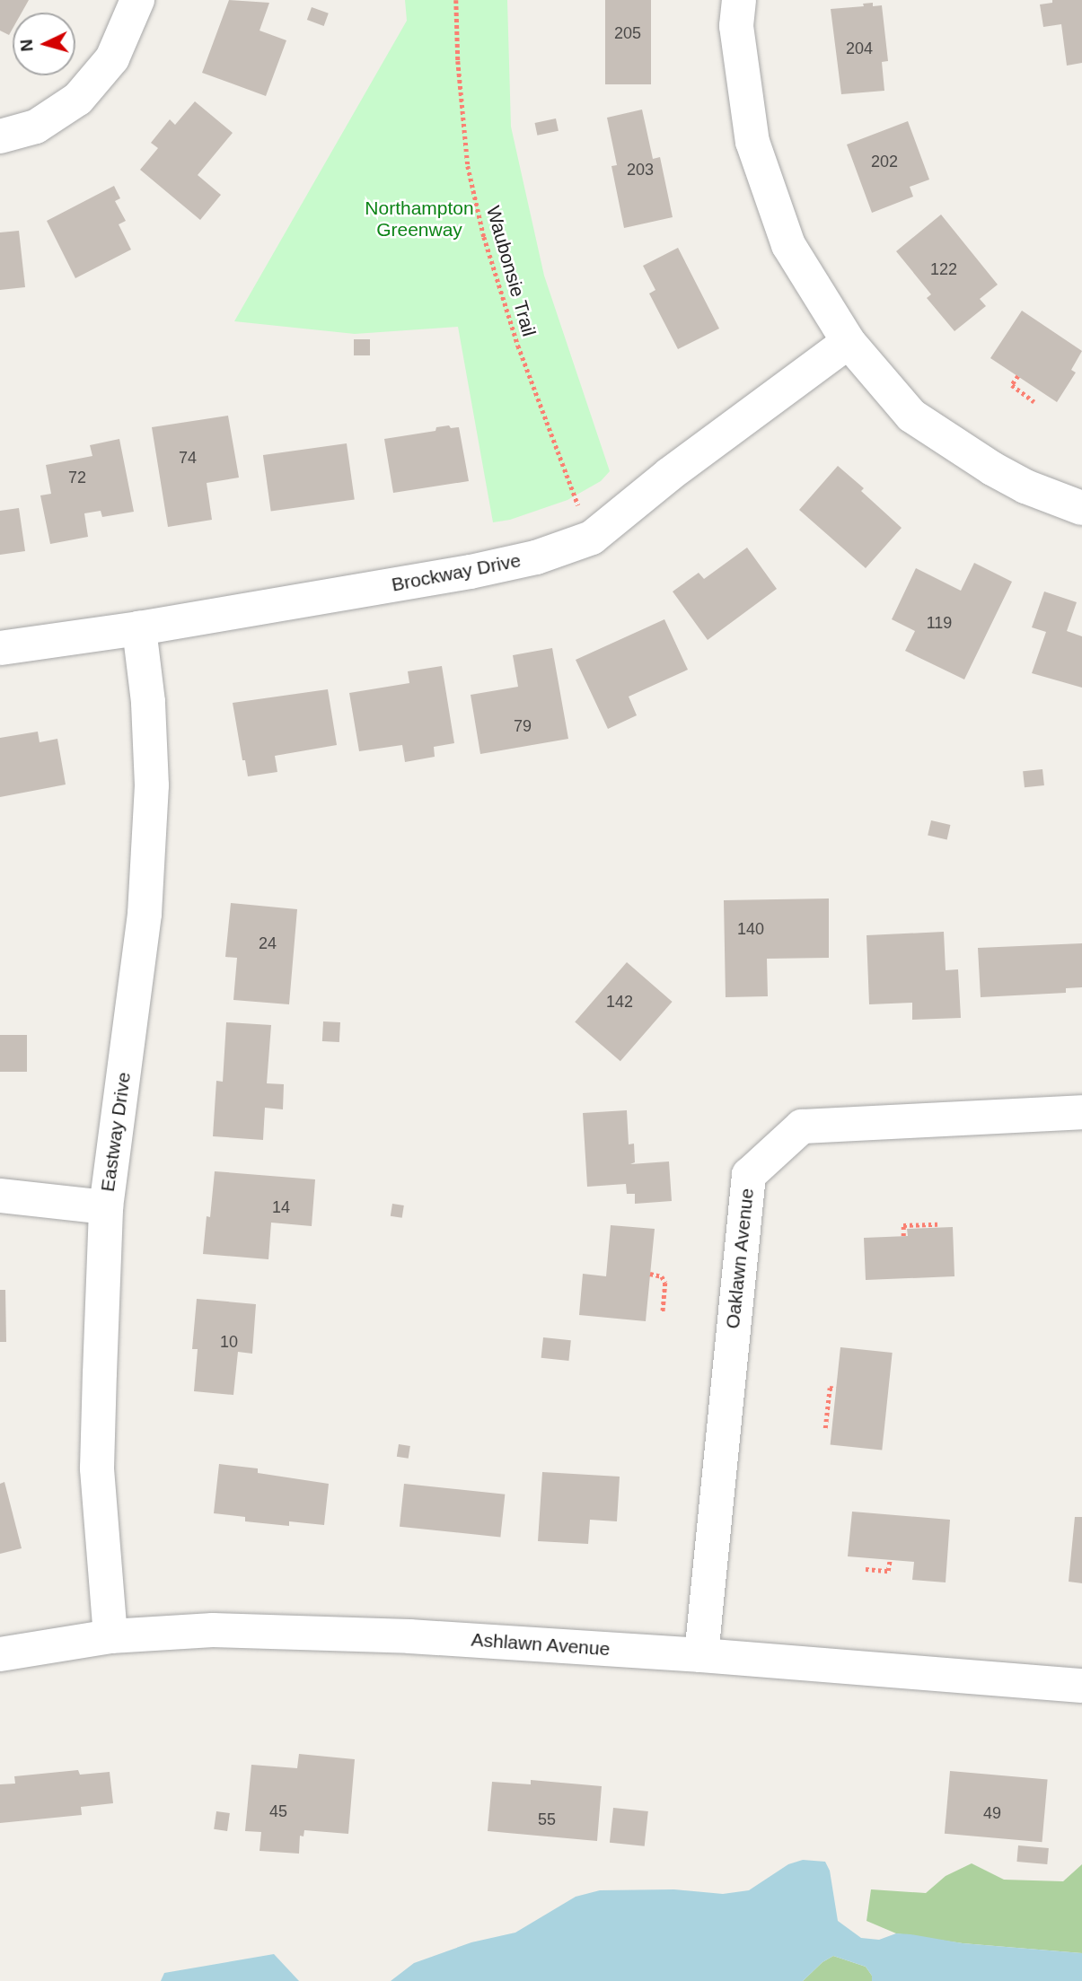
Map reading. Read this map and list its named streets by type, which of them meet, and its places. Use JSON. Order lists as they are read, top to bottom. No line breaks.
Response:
{"streets":{"street":["Brockway Drive","Eastway Drive","Oaklawn Avenue","Ashlawn Avenue"],"path":["Waubonsie Trail"]},"crossings":[["Waubonsie Trail","Brockway Drive"],["Brockway Drive","Eastway Drive"],["Eastway Drive","Ashlawn Avenue"],["Oaklawn Avenue","Ashlawn Avenue"]],"parks":["Northampton Greenway"],"house_numbers":["205","204","202","203","122","74","72","119","79","140","24","142","14","10","45","49","55"],"north":"left"}
